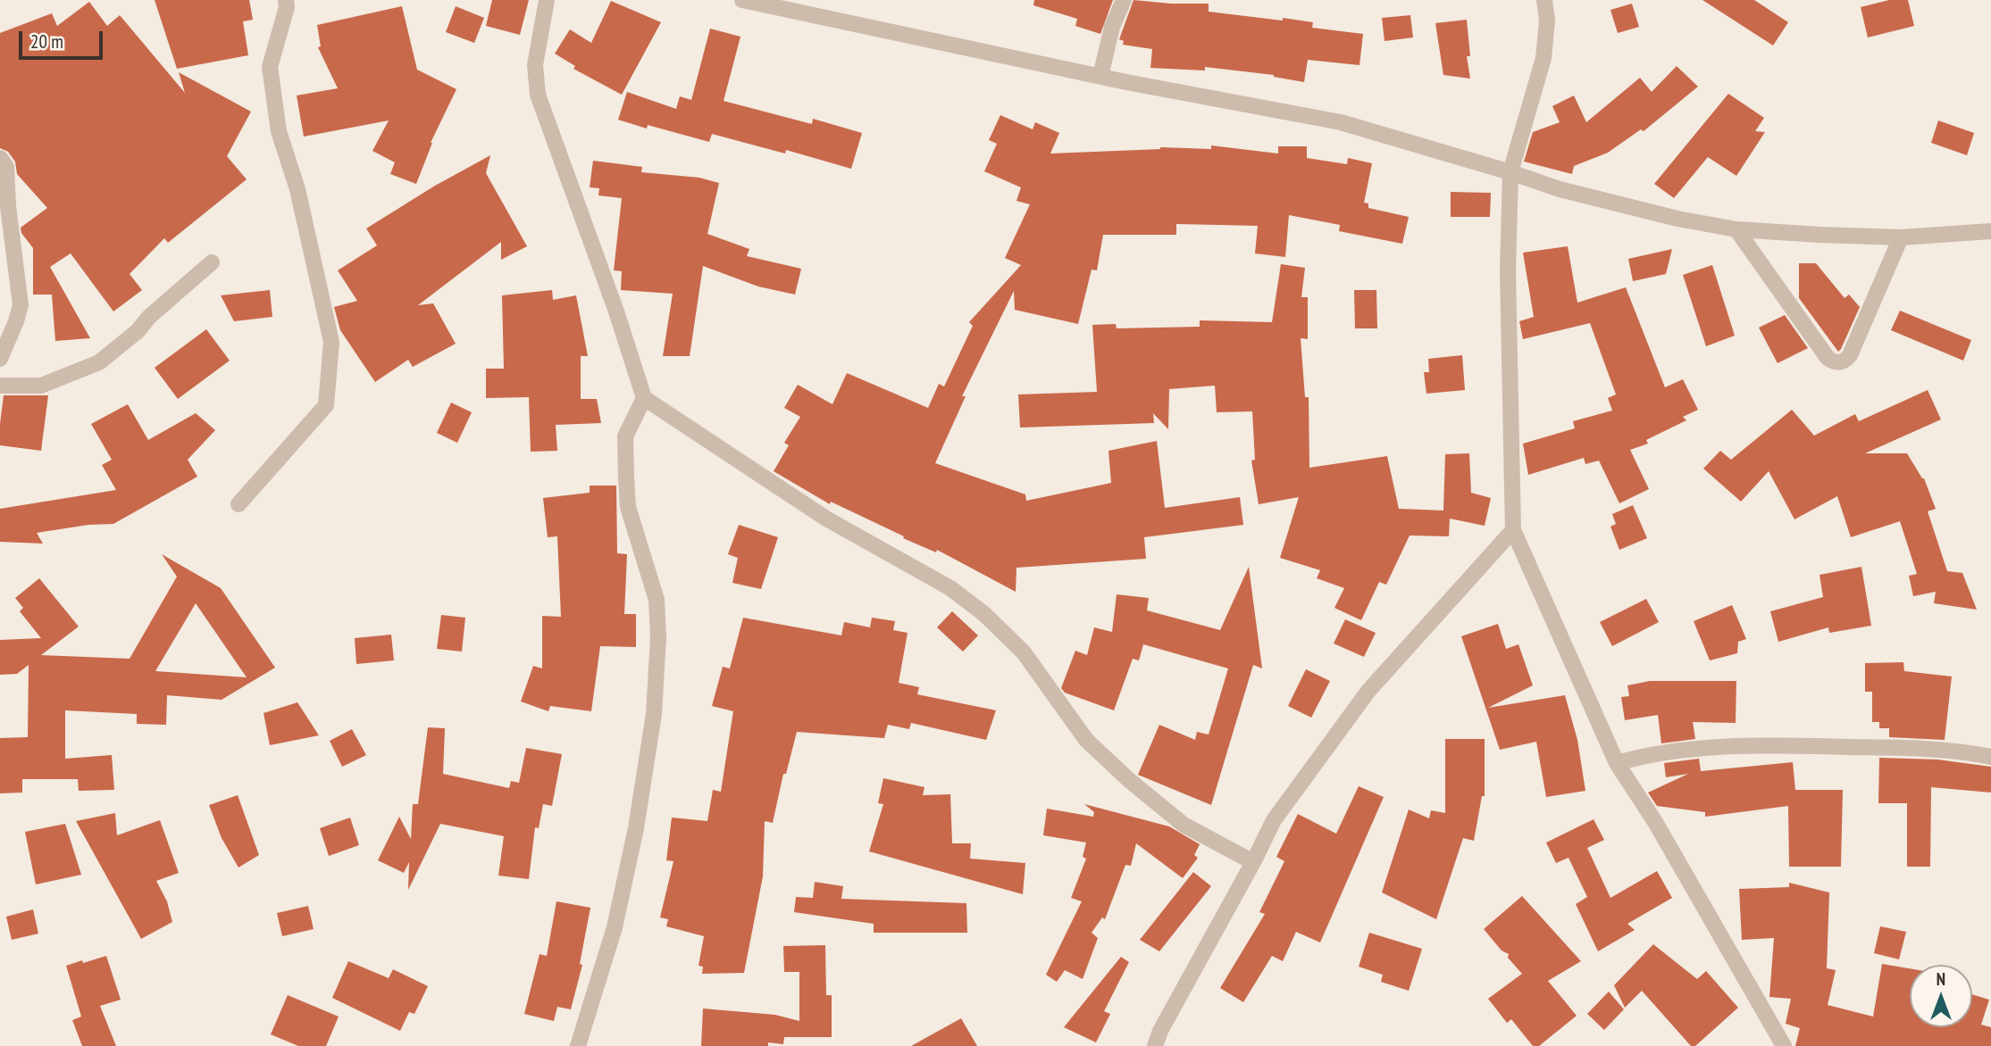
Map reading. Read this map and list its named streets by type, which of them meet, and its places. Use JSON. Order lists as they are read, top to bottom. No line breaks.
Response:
{"scale_bar":"20 m","north":"top"}
